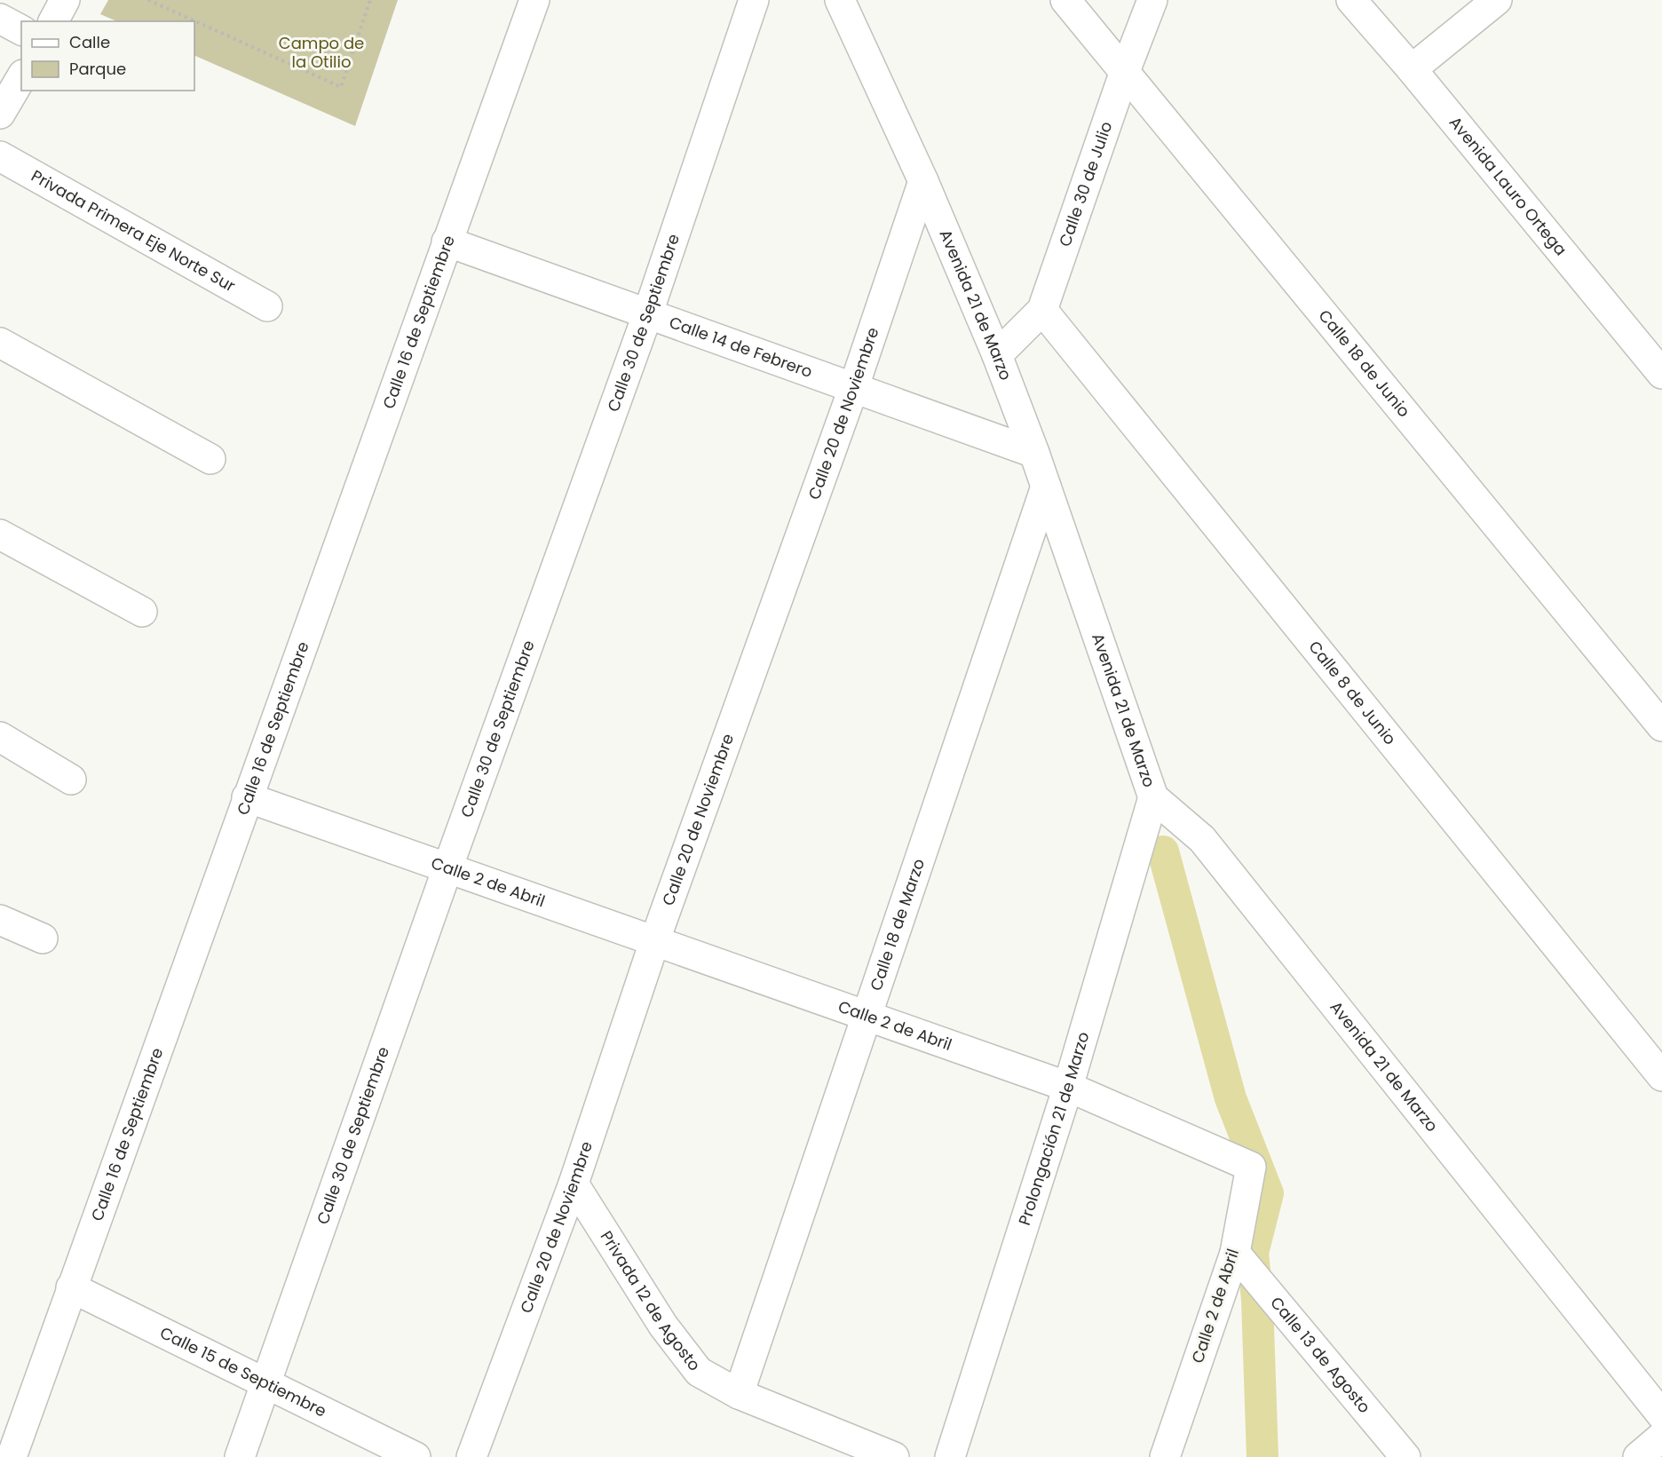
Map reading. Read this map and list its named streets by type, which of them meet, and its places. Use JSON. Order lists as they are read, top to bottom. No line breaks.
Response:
{"streets":{"street":["Calle 30 de Julio","Avenida Lauro Ortega","Privada Primera Eje Norte Sur","Avenida 21 de Marzo","Calle 16 de Septiembre","Calle 30 de Septiembre","Calle 14 de Febrero","Calle 18 de Junio","Calle 20 de Noviembre","Calle 8 de Junio","Calle 2 de Abril","Calle 18 de Marzo","Prolongación 21 de Marzo","Privada 12 de Agosto","Calle 13 de Agosto","Calle 15 de Septiembre"]},"crossings":[["Calle 30 de Julio","Avenida 21 de Marzo"],["Calle 30 de Julio","Calle 18 de Junio"],["Calle 30 de Julio","Calle 8 de Junio"],["Avenida 21 de Marzo","Calle 14 de Febrero"],["Avenida 21 de Marzo","Calle 20 de Noviembre"],["Avenida 21 de Marzo","Calle 18 de Marzo"],["Avenida 21 de Marzo","Prolongación 21 de Marzo"],["Calle 16 de Septiembre","Calle 14 de Febrero"],["Calle 16 de Septiembre","Calle 2 de Abril"],["Calle 16 de Septiembre","Calle 15 de Septiembre"],["Calle 30 de Septiembre","Calle 14 de Febrero"],["Calle 30 de Septiembre","Calle 2 de Abril"],["Calle 30 de Septiembre","Calle 15 de Septiembre"],["Calle 14 de Febrero","Calle 20 de Noviembre"],["Calle 20 de Noviembre","Calle 2 de Abril"],["Calle 20 de Noviembre","Privada 12 de Agosto"],["Calle 2 de Abril","Calle 18 de Marzo"],["Calle 2 de Abril","Prolongación 21 de Marzo"],["Calle 2 de Abril","Calle 13 de Agosto"],["Calle 18 de Marzo","Privada 12 de Agosto"]],"parks":["Campo de la Otilio"],"legend":["Calle","Parque"]}
